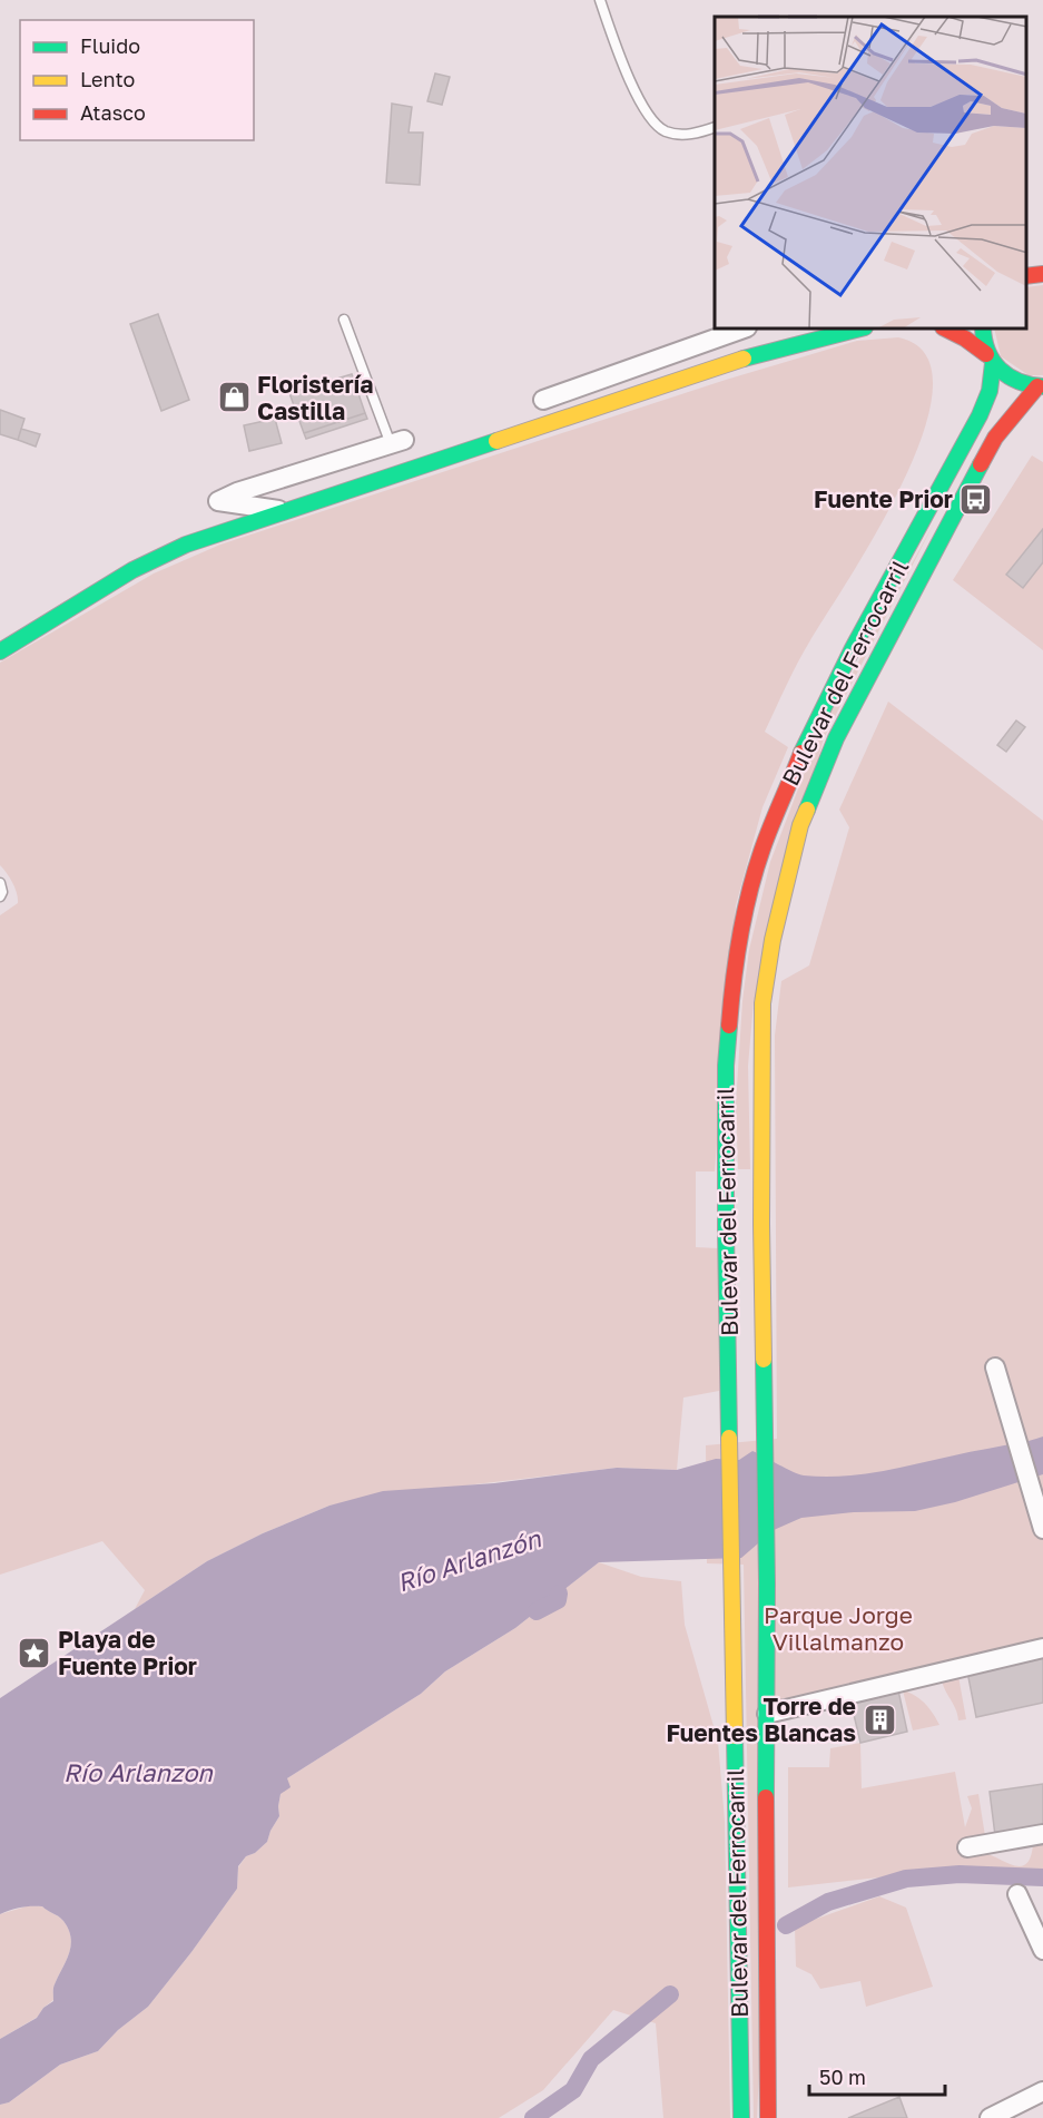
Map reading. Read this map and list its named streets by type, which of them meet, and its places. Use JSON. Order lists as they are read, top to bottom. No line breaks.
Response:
{"streets":{"main road":["Bulevar del Ferrocarril"]},"water":["Río Arlanzón","Río Arlanzon"],"parks":["Parque Jorge Villalmanzo"],"places":{"shop":["Floristería Castilla"],"bus stop":["Fuente Prior"],"place":["Playa de Fuente Prior"],"building":["Torre de Fuentes Blancas"]},"legend":["Fluido","Lento","Atasco"],"scale_bar":"50 m"}
